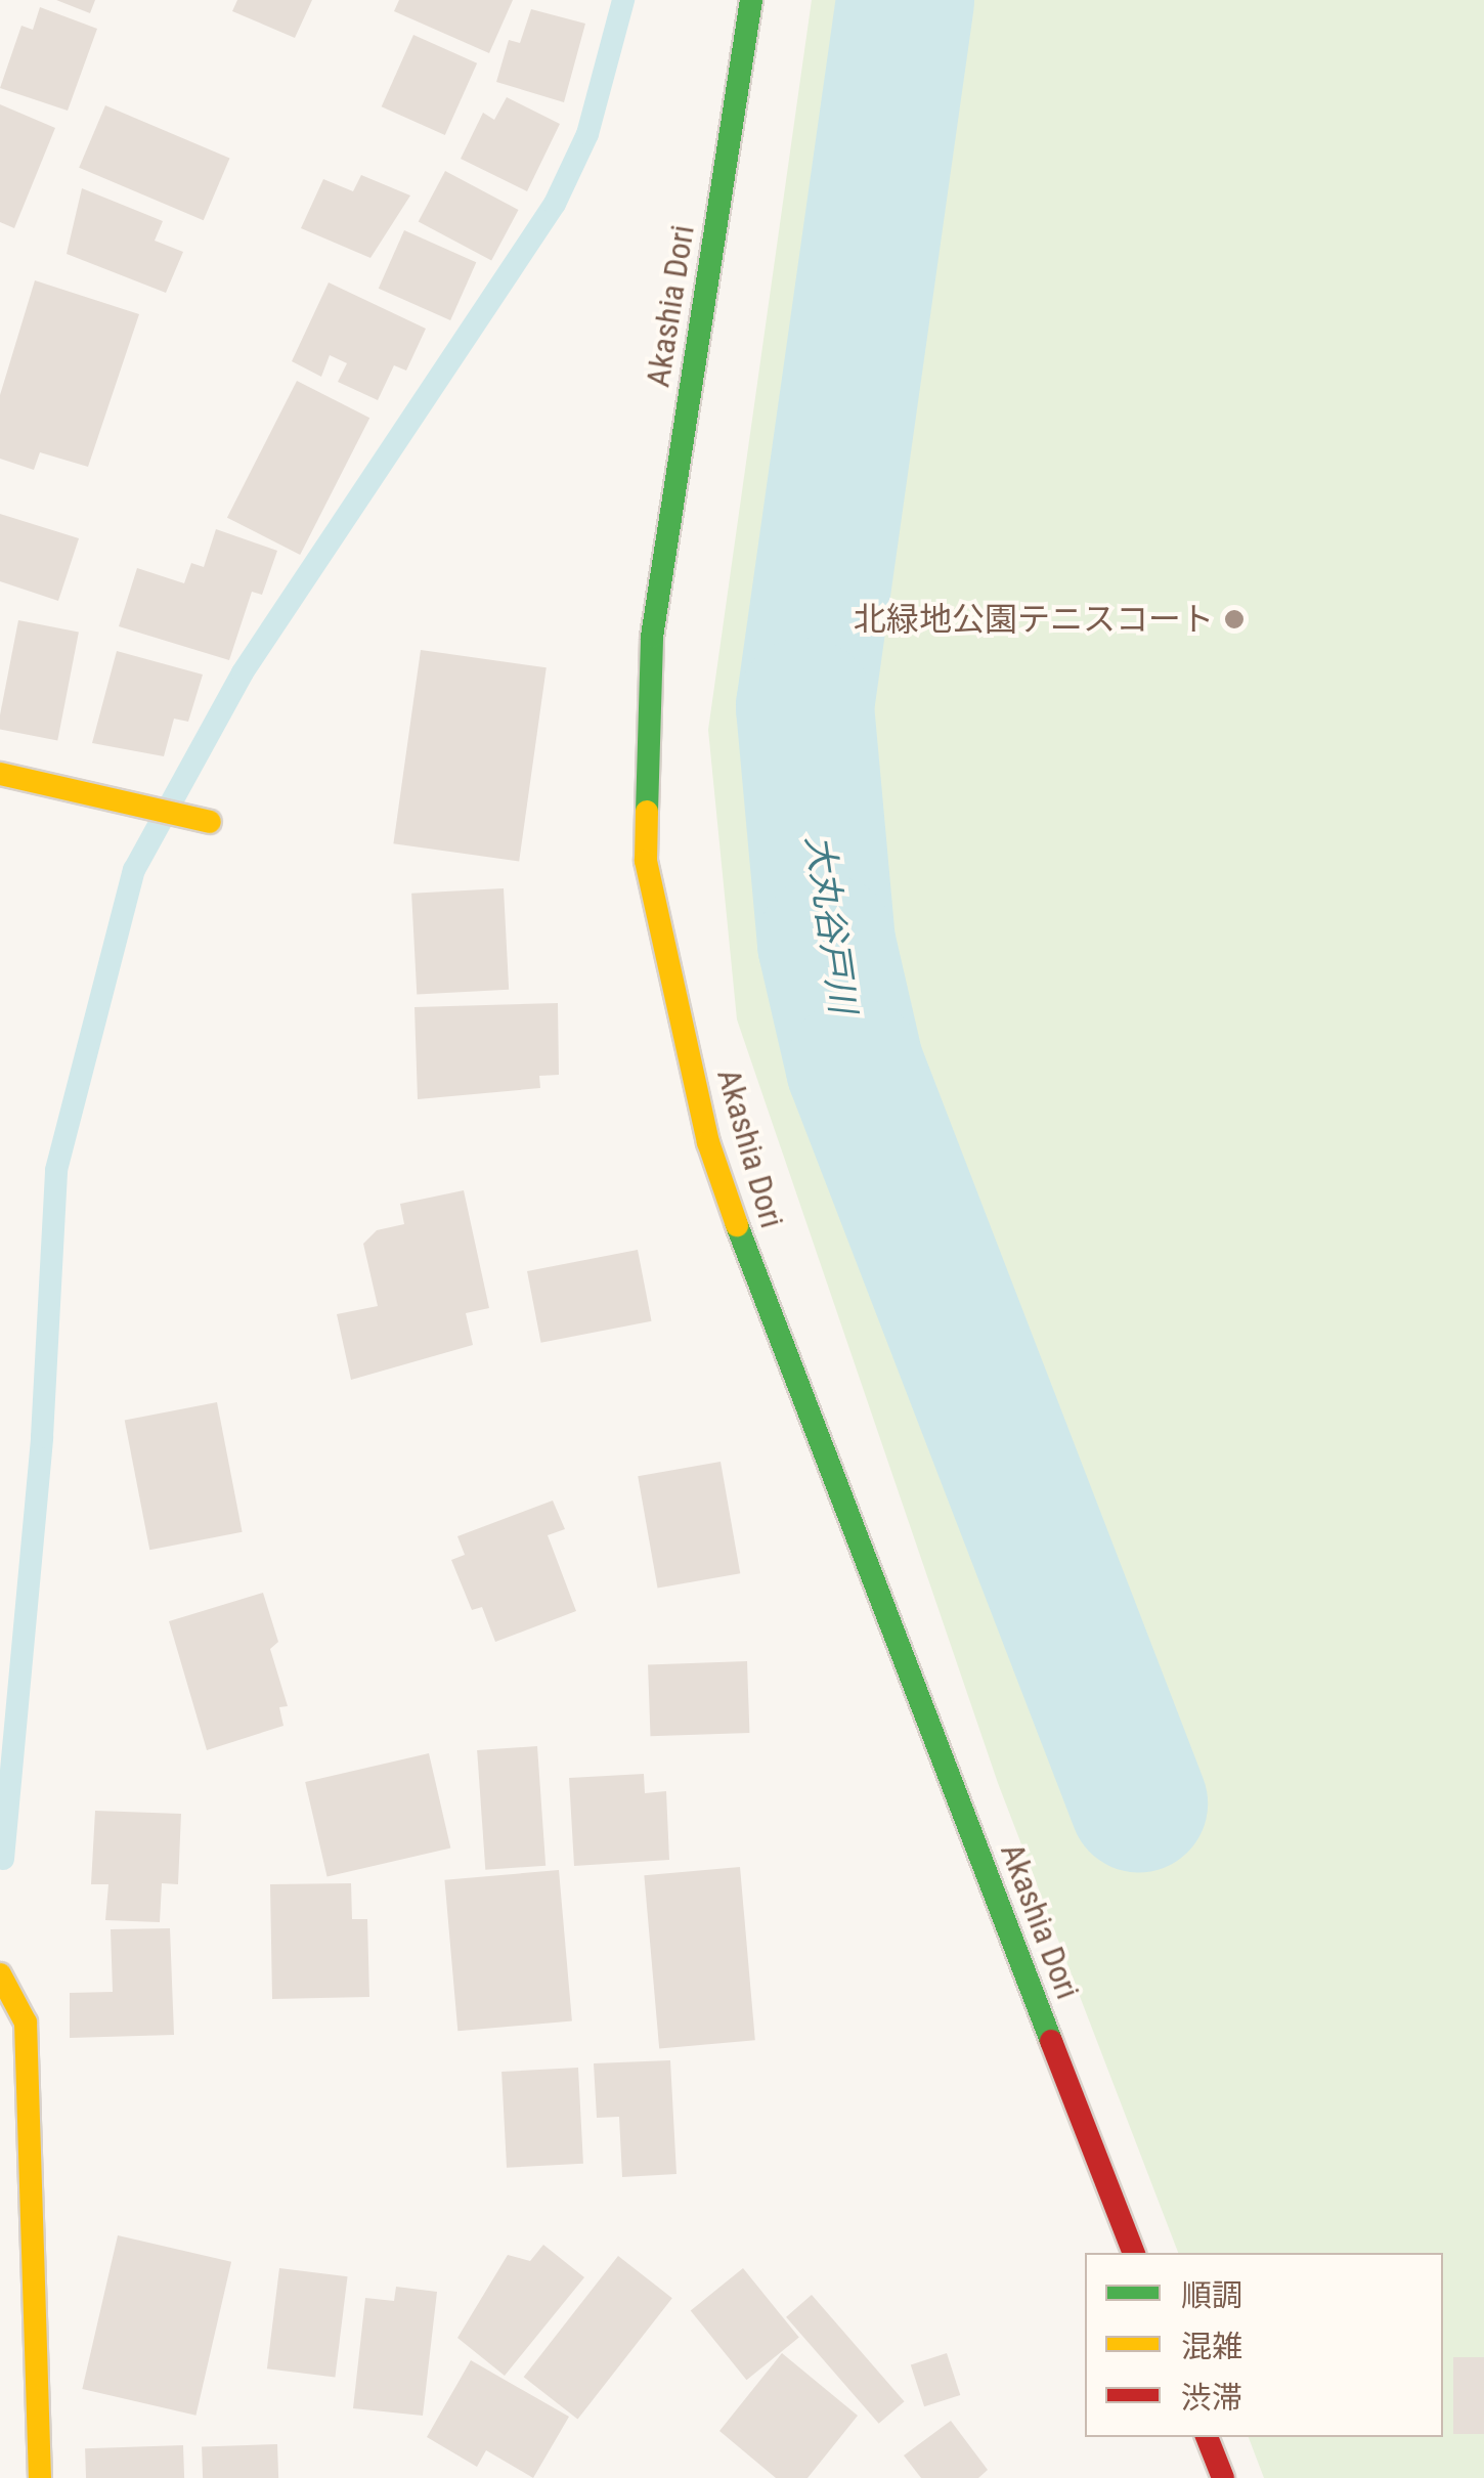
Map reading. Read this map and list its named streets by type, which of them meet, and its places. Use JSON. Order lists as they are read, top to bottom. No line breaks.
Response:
{"streets":{"street":["Akashia Dori"]},"water":["大丸谷戸川"],"places":["北緑地公園テニスコート"],"legend":["順調","混雑","渋滞"]}
